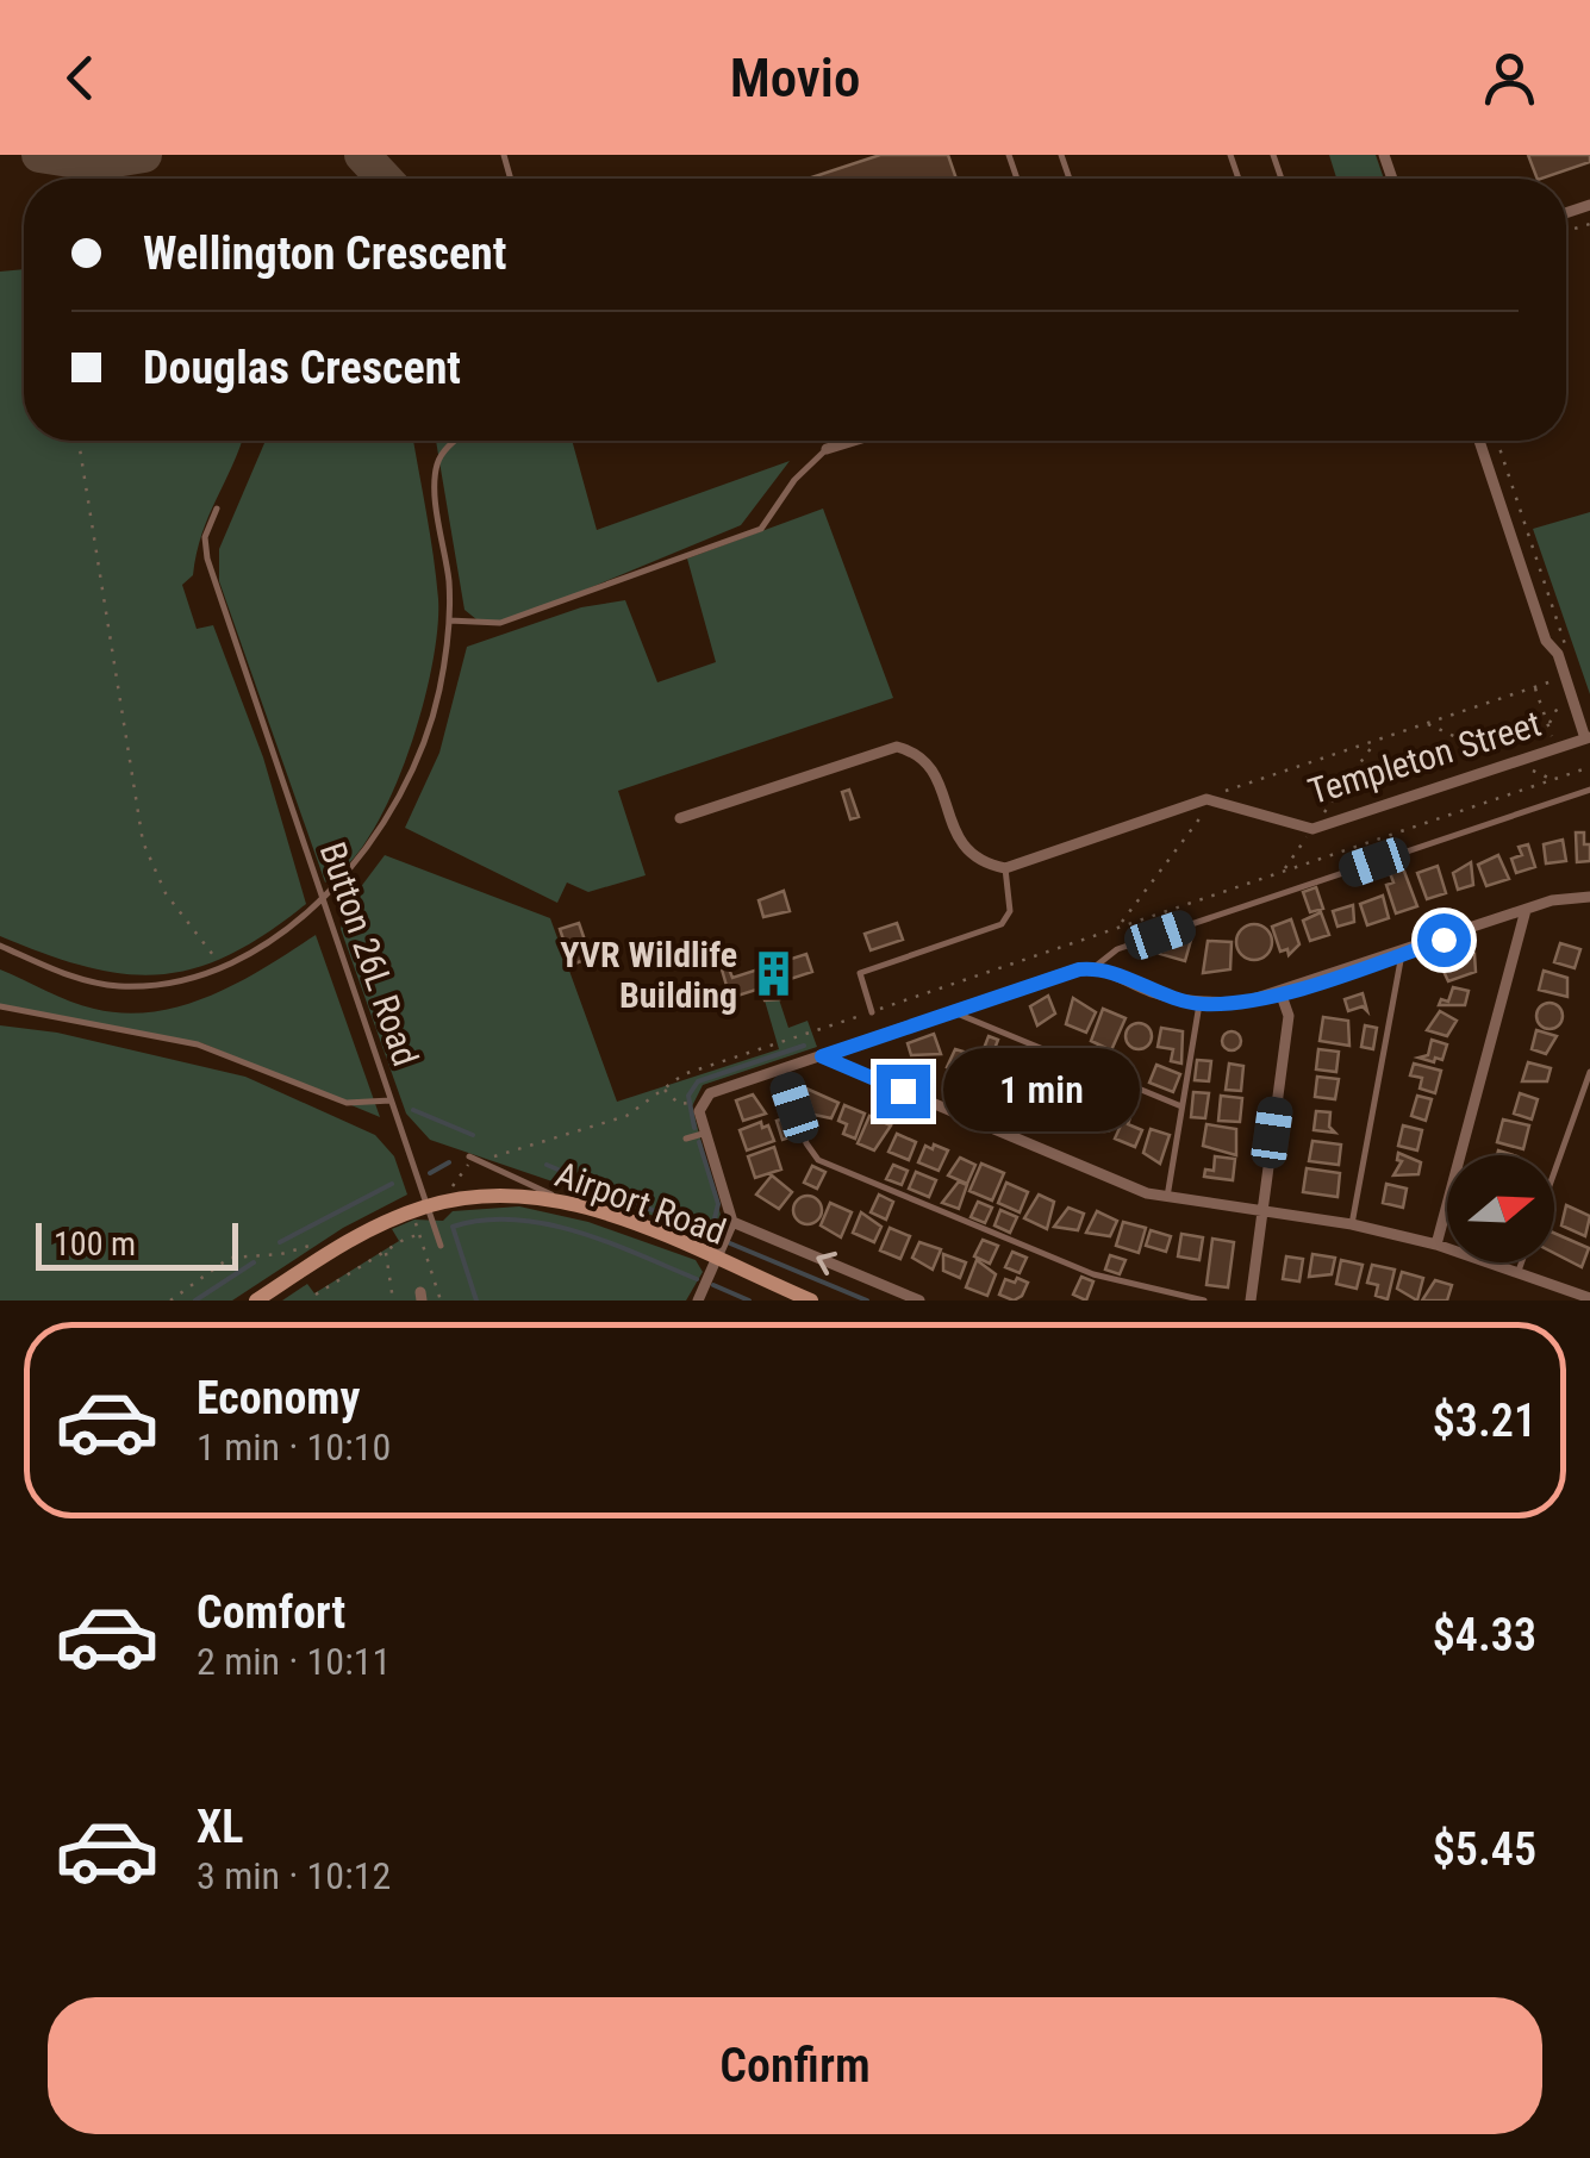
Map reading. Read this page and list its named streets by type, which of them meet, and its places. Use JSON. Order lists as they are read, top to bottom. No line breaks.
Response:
{"streets":{"street":["Templeton Street","Airport Road"],"lane":["Button 26L Road"]},"places":{"building":["YVR Wildlife Building"]},"scale_bar":"100 m","north":"right","page":{"header":"Movio","banner":["Wellington Crescent","Douglas Crescent"],"bubble":"1 min","scale":"100 m","list":[{"name":"Economy","note":"1 min · 10:10","value":"$3.21"},{"name":"Comfort","note":"2 min · 10:11","value":"$4.33"},{"name":"XL","note":"3 min · 10:12","value":"$5.45"}],"buttons":"Confirm"}}
